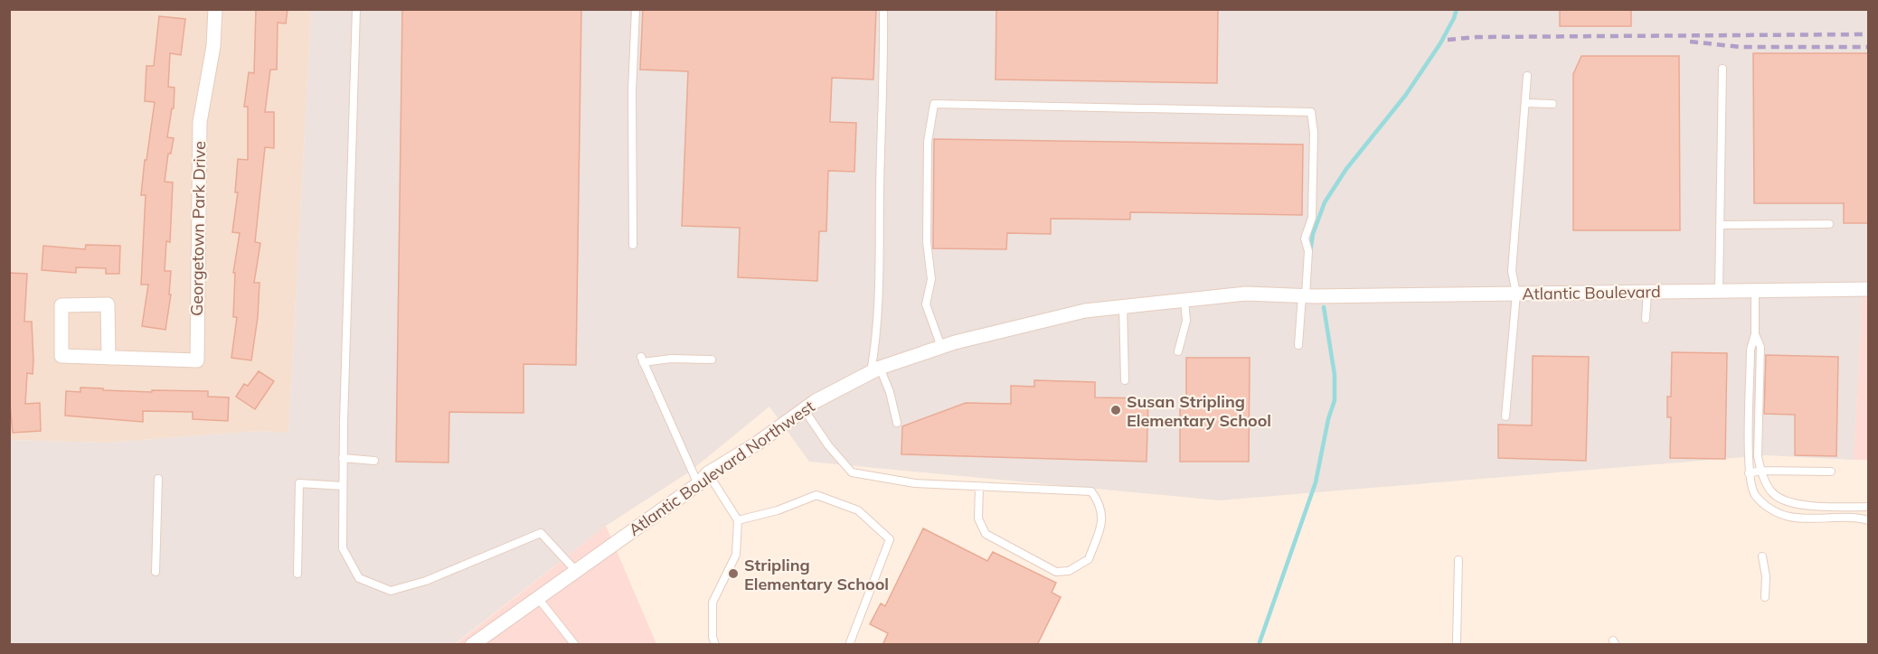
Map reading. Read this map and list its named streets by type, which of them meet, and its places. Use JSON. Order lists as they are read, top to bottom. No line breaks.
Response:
{"streets":{"street":["Georgetown Park Drive","Atlantic Boulevard","Atlantic Boulevard Northwest"]},"crossings":[["Atlantic Boulevard","Atlantic Boulevard Northwest"]],"places":["Susan Stripling Elementary School","Stripling Elementary School"]}
